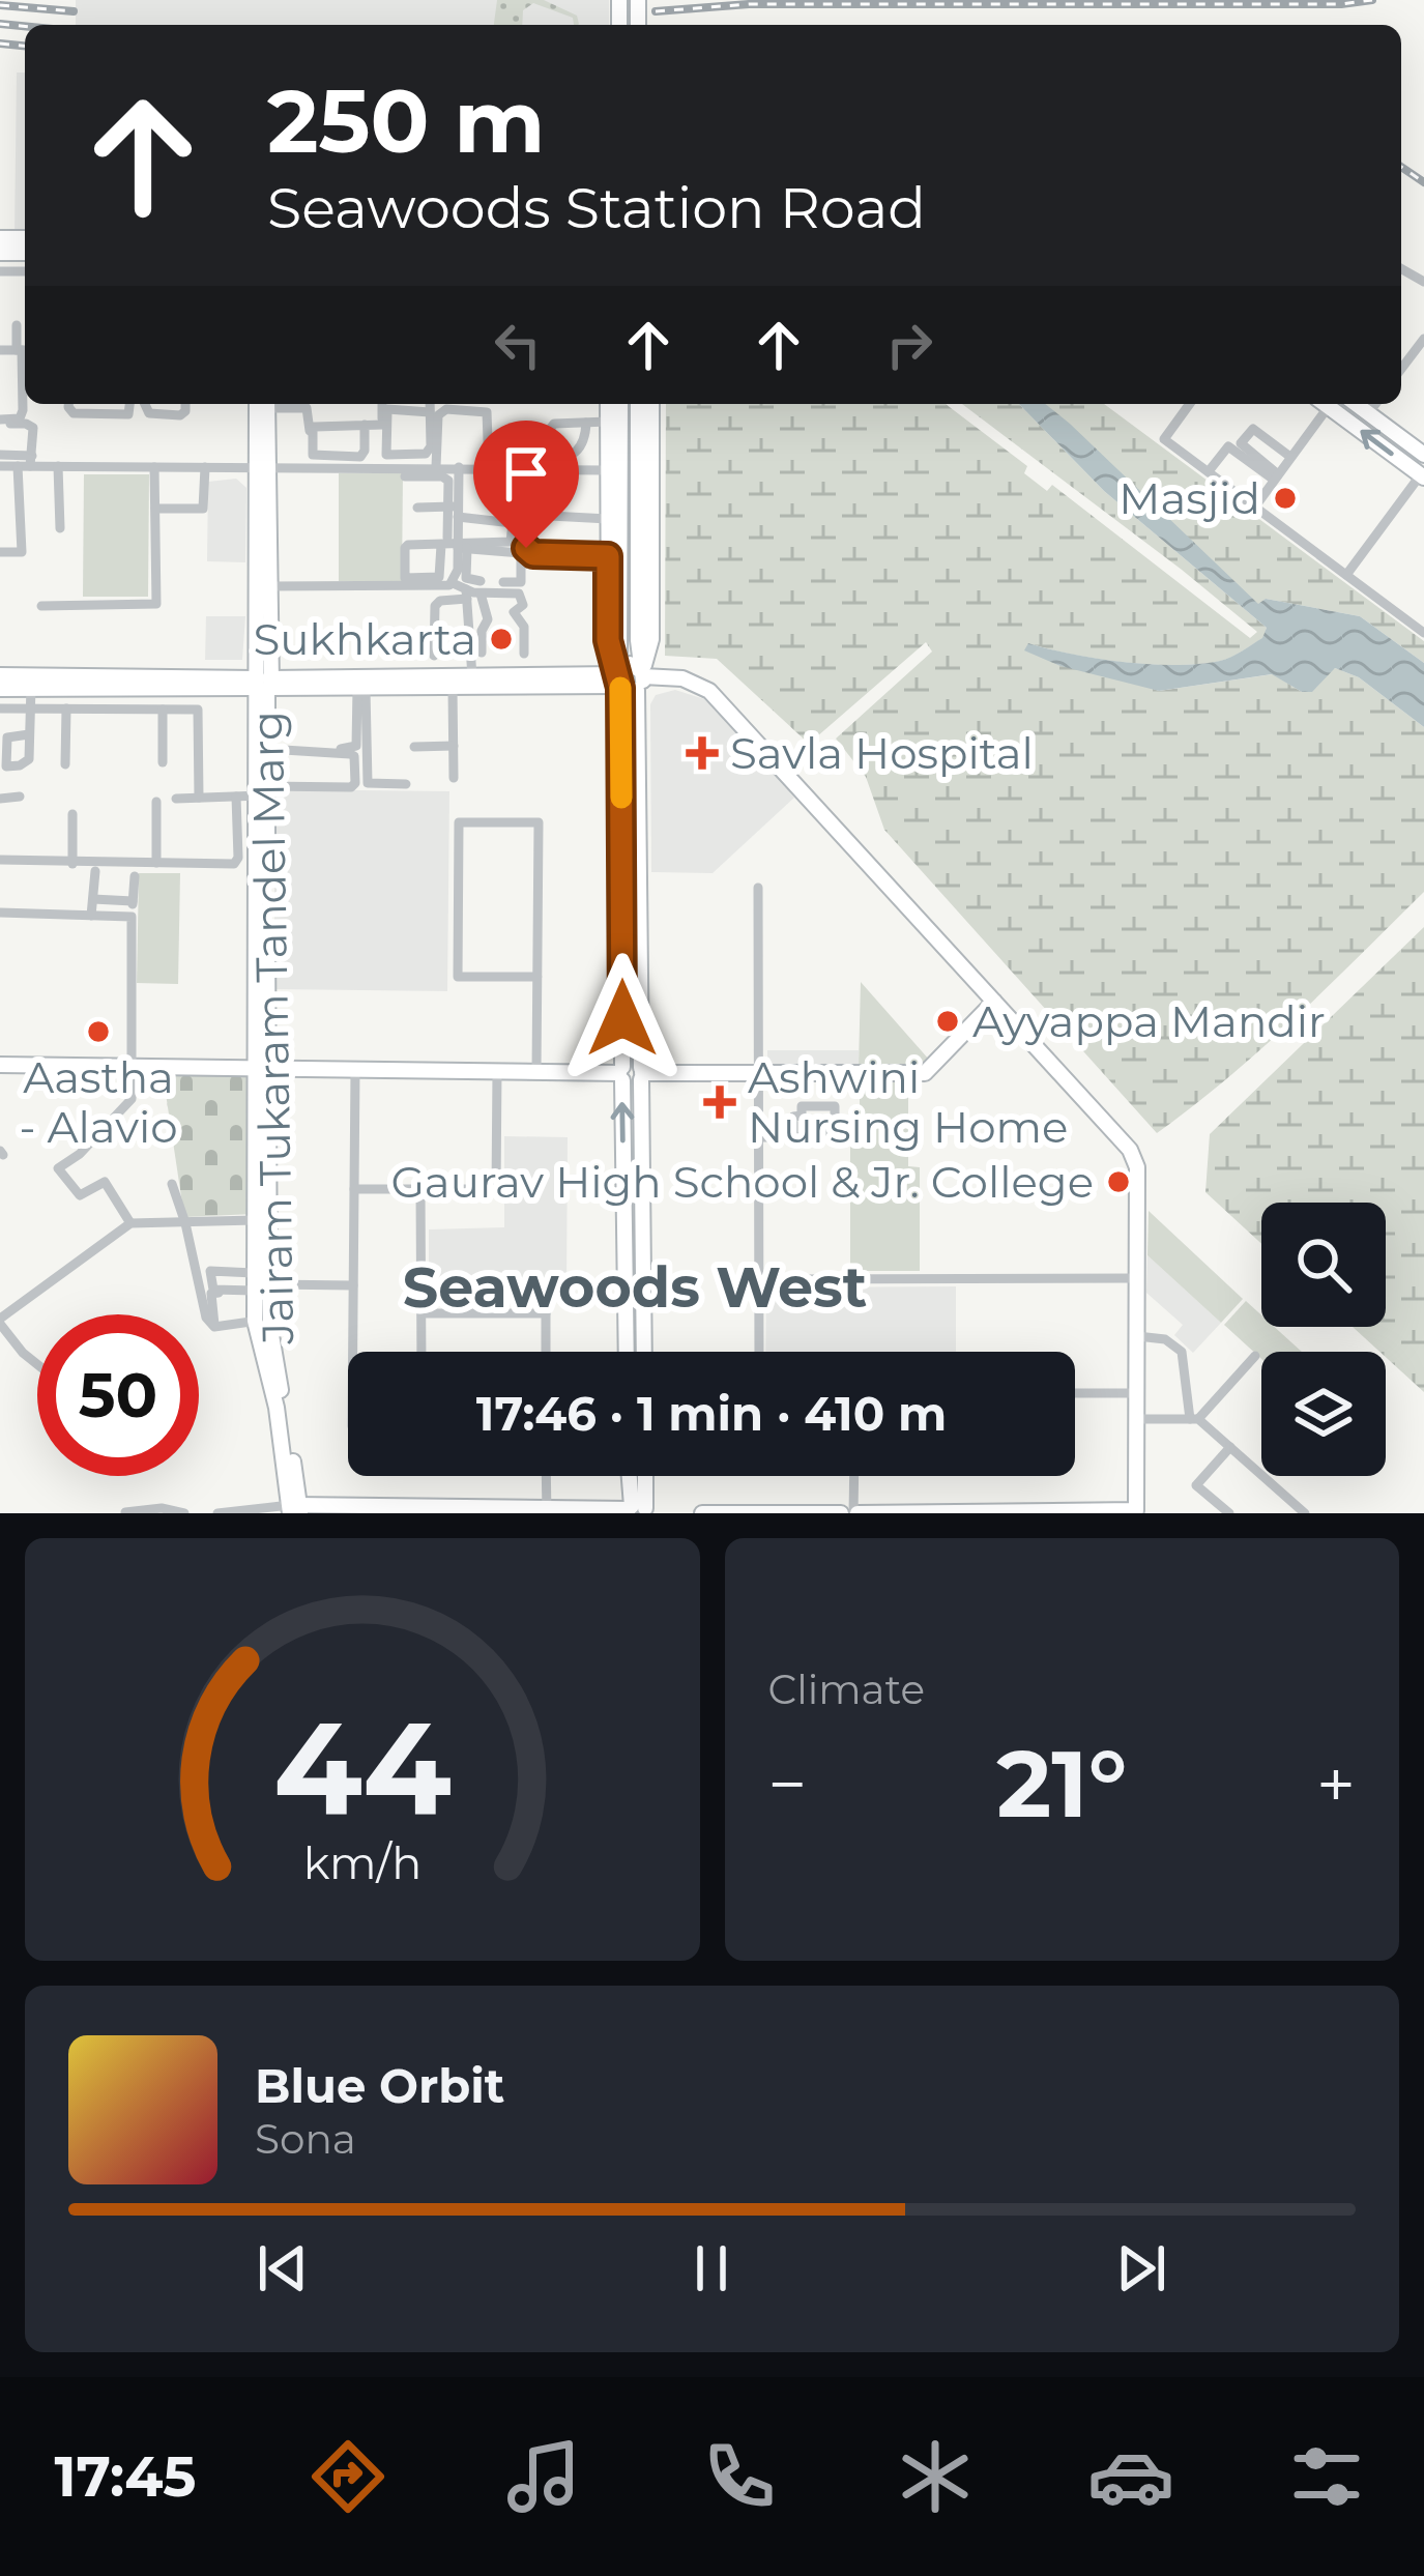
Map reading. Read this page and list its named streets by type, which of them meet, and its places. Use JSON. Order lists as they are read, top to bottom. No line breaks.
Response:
{"streets":{"street":["Jairam Tukaram Tandel Marg"]},"districts":["Seawoods West"],"places":{"other":["Masjid","Sukhkarta","Ayyappa Mandir","Aastha - Alavio","Gaurav High School & Jr. College"],"health":["Savla Hospital","Ashwini Nursing Home"]},"page":{"turn":["250 m","Seawoods Station Road"],"limit":"50","trip":"17:46 · 1 min · 410 m","tile":"Climate","heat":["−","21°","+"],"song":["Blue Orbit","Sona"],"tabs":"17:45","gauge":["44","km/h"]}}
